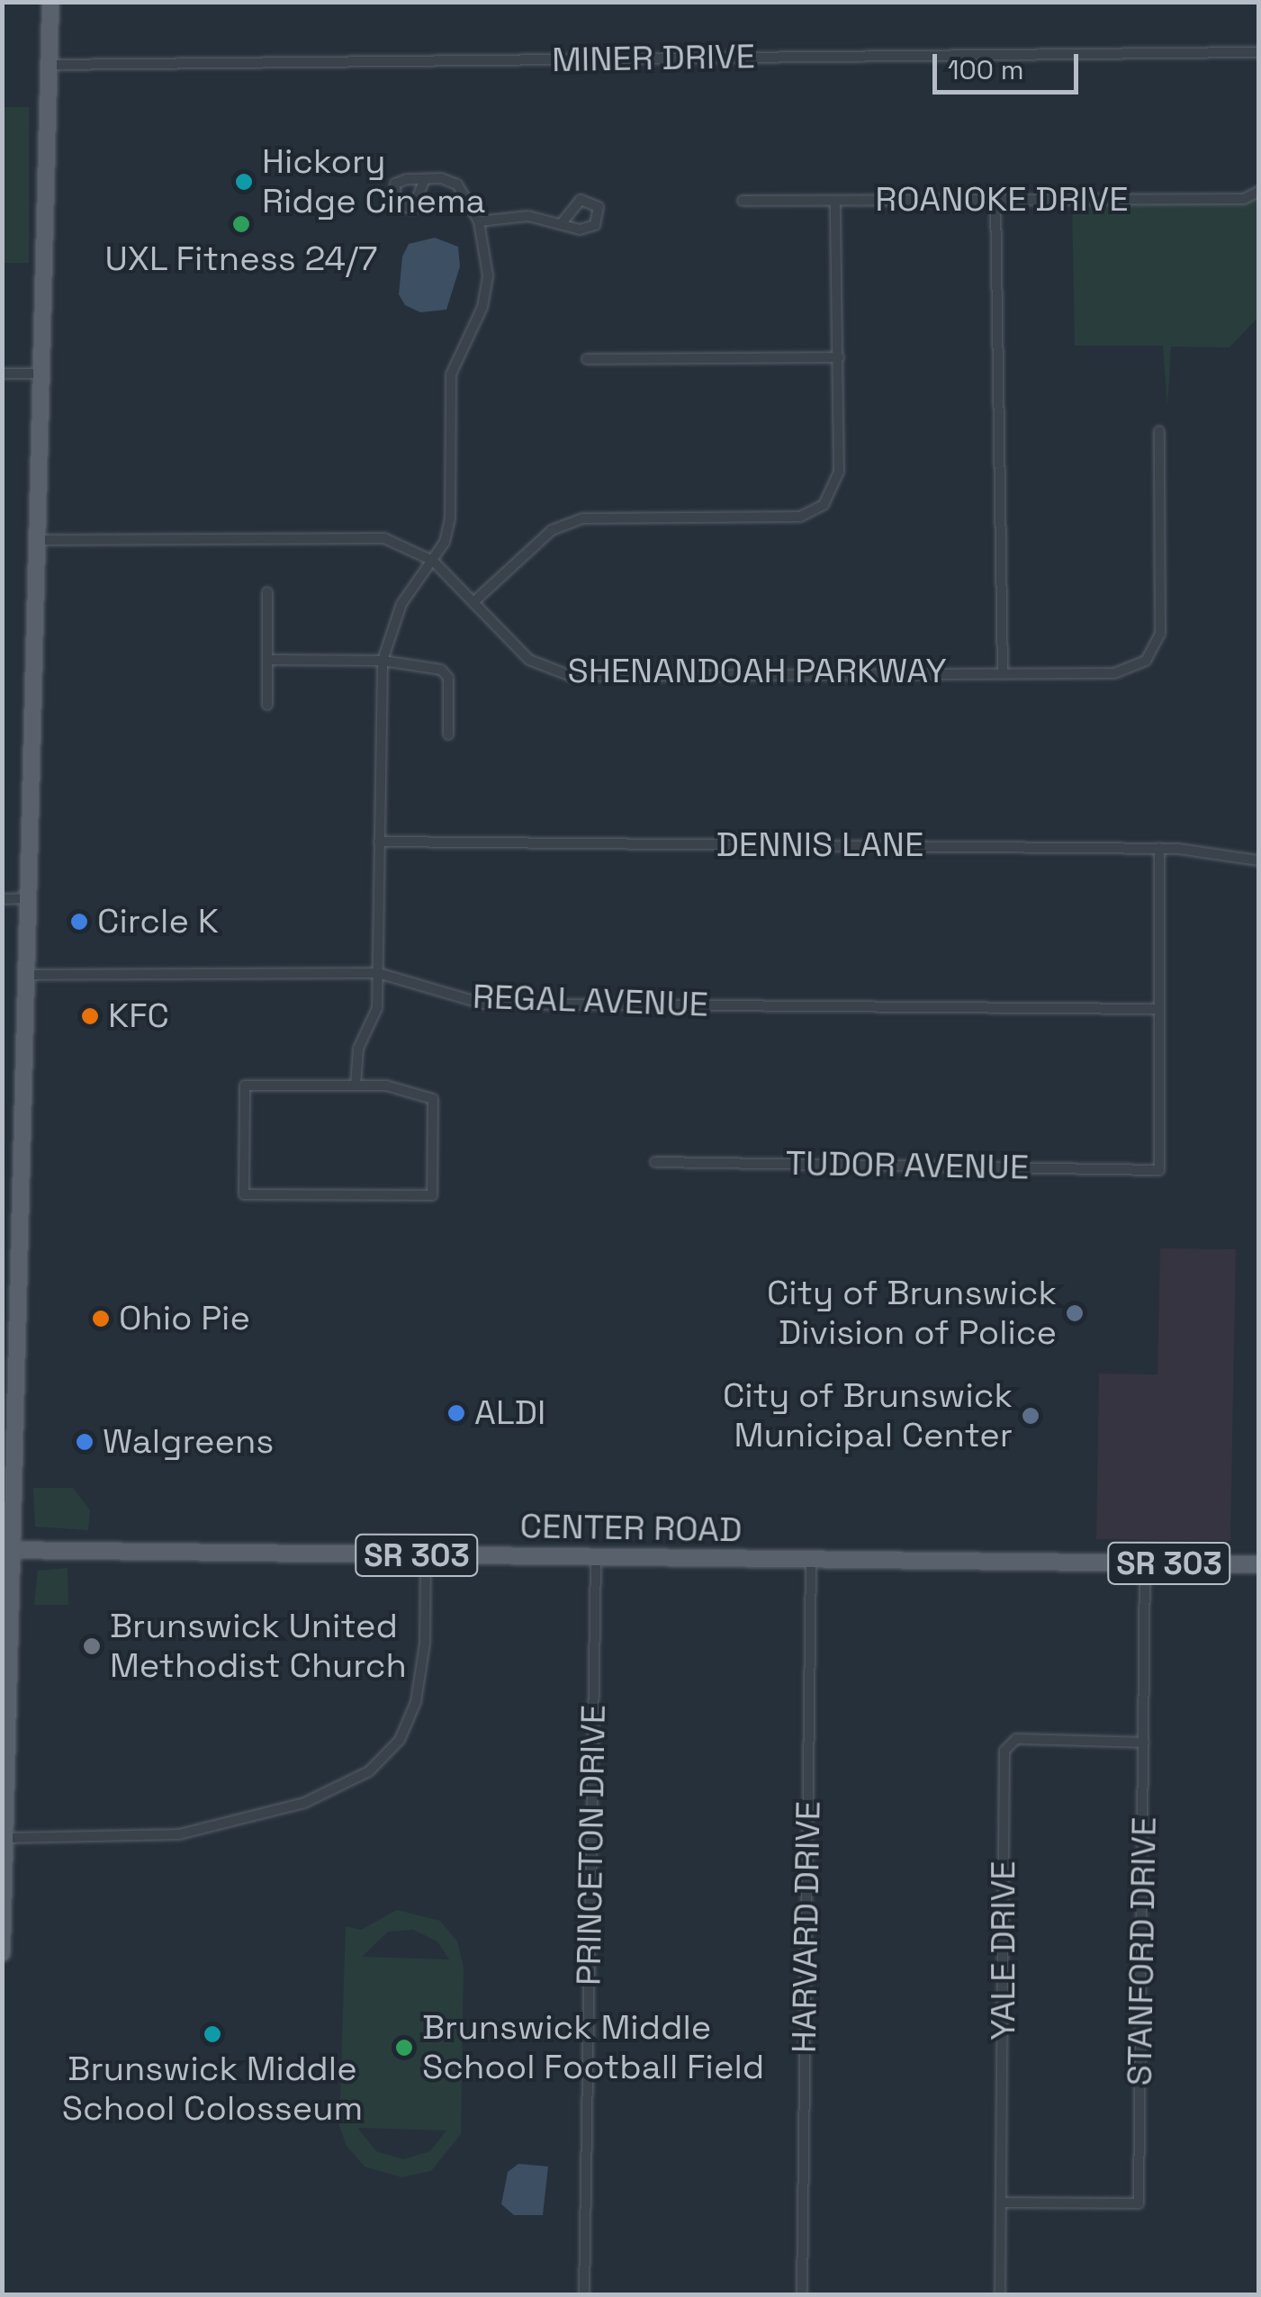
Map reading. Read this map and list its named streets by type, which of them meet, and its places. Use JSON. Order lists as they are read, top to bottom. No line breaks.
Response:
{"streets":{"main road":["CENTER ROAD","SR 303"],"street":["MINER DRIVE","ROANOKE DRIVE","SHENANDOAH PARKWAY","DENNIS LANE","REGAL AVENUE","TUDOR AVENUE","PRINCETON DRIVE","HARVARD DRIVE","YALE DRIVE","STANFORD DRIVE"]},"crossings":[["REGAL AVENUE","TUDOR AVENUE"],["CENTER ROAD","PRINCETON DRIVE"],["CENTER ROAD","HARVARD DRIVE"],["CENTER ROAD","STANFORD DRIVE"],["YALE DRIVE","STANFORD DRIVE"]],"places":["Hickory Ridge Cinema","UXL Fitness 24/7","Circle K","KFC","City of Brunswick Division of Police","Ohio Pie","ALDI","City of Brunswick Municipal Center","Walgreens","Brunswick United Methodist Church","Brunswick Middle School Colosseum","Brunswick Middle School Football Field"],"scale_bar":"100 m"}
